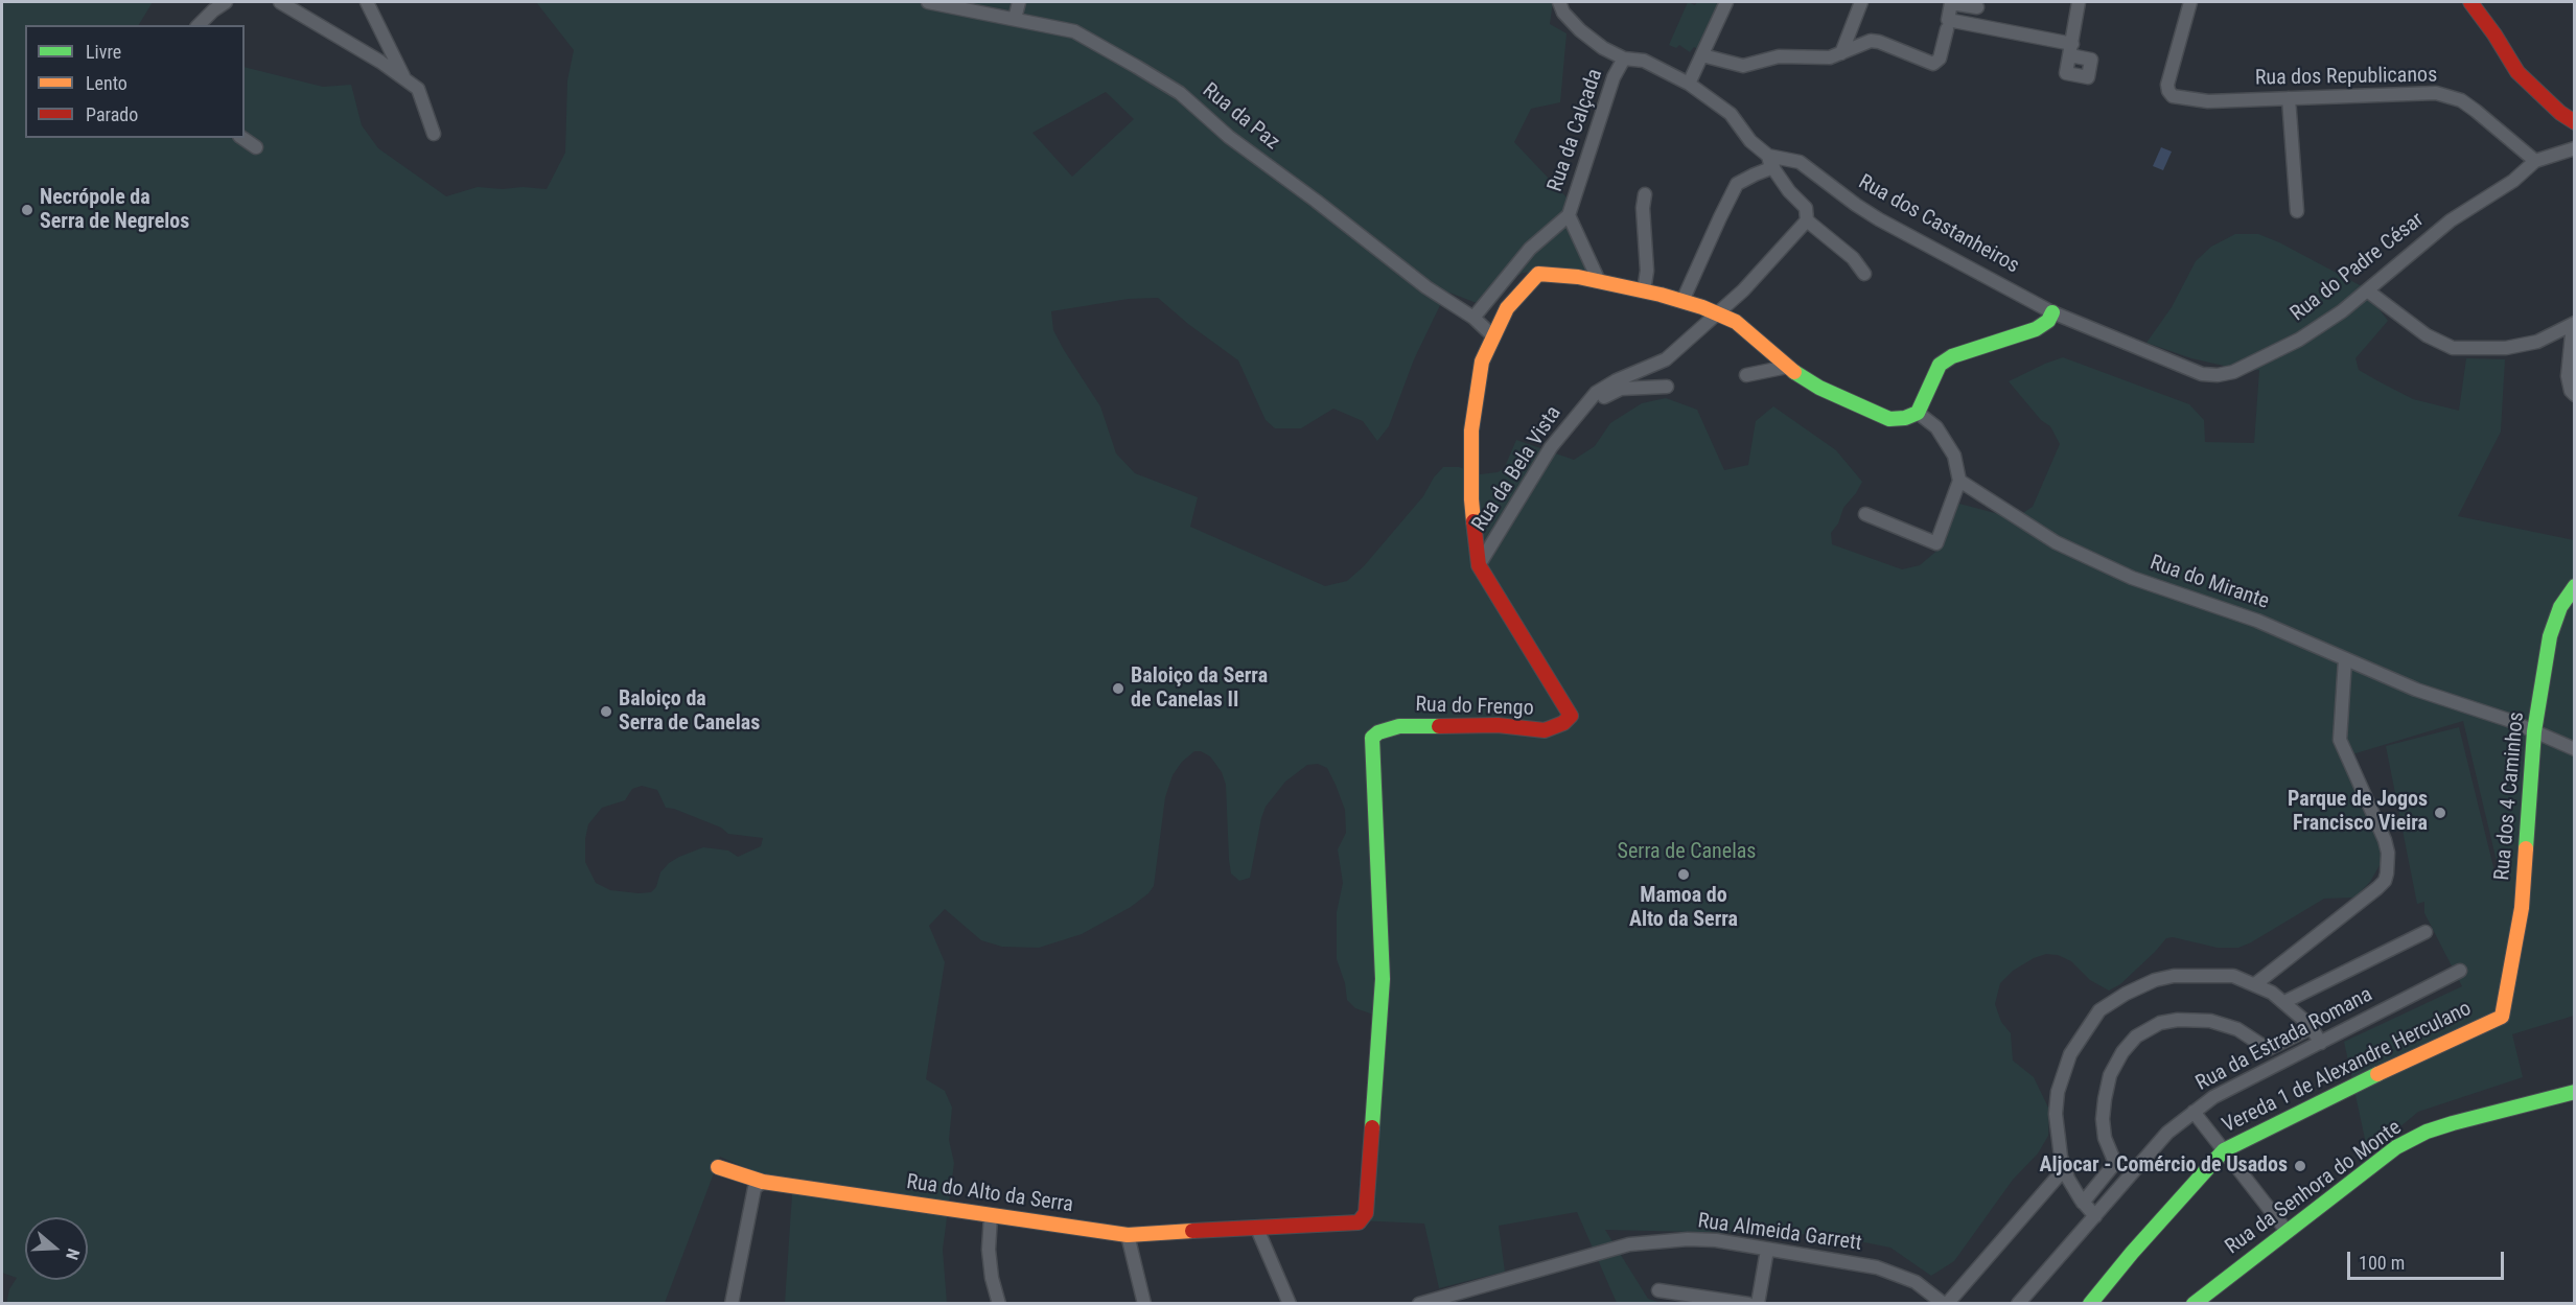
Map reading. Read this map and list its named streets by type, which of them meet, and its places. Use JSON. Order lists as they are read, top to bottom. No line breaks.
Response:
{"streets":{"street":["Rua dos Republicanos","Rua da Paz","Rua da Calçada","Rua dos Castanheiros","Rua do Padre César","Rua da Bela Vista","Rua do Mirante","Rua do Frengo","Rua dos 4 Caminhos","Rua da Estrada Romana","Vereda 1 de Alexandre Herculano","Rua da Senhora do Monte","Rua do Alto da Serra","Rua Almeida Garrett"]},"crossings":[["Rua dos Republicanos","Rua do Padre César"],["Rua da Paz","Rua do Frengo"],["Rua da Calçada","Rua do Frengo"],["Rua dos Castanheiros","Rua do Padre César"],["Rua da Bela Vista","Rua do Frengo"],["Rua do Mirante","Rua dos 4 Caminhos"],["Rua do Frengo","Rua do Alto da Serra"],["Rua dos 4 Caminhos","Vereda 1 de Alexandre Herculano"]],"parks":["Serra de Canelas"],"places":["Necrópole da Serra de Negrelos","Baloiço da Serra de Canelas II","Baloiço da Serra de Canelas","Parque de Jogos Francisco Vieira","Mamoa do Alto da Serra","Aljocar - Comércio de Usados"],"legend":["Livre","Lento","Parado"],"scale_bar":"100 m","north":"right"}
